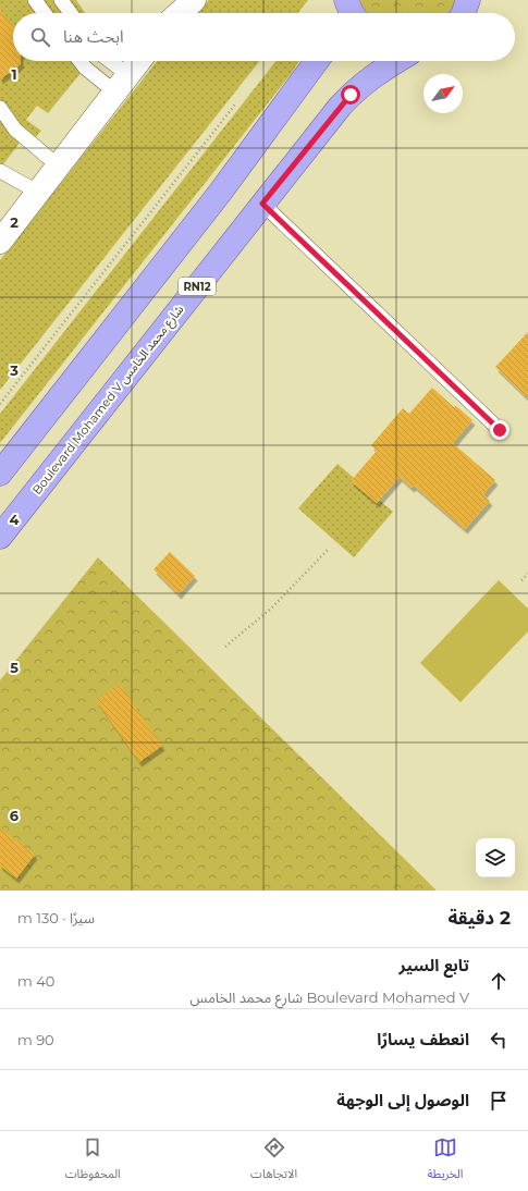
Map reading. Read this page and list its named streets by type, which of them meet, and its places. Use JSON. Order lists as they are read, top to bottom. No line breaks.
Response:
{"streets":{"main road":["RN12","Boulevard Mohamed V شارع محمد الخامس"]},"north":"top right","page":{"search":"ابحث هنا","heading":["2 دقيقة","سيرًا · 130 m"],"list":[["تابع السير","Boulevard Mohamed V شارع محمد الخامس","40 m"],["انعطف يسارًا","90 m"],"الوصول إلى الوجهة"],"nav":["الخريطة","الاتجاهات","المحفوظات"]},"grid":{"rows":["1","2","3","4","5","6"]}}
